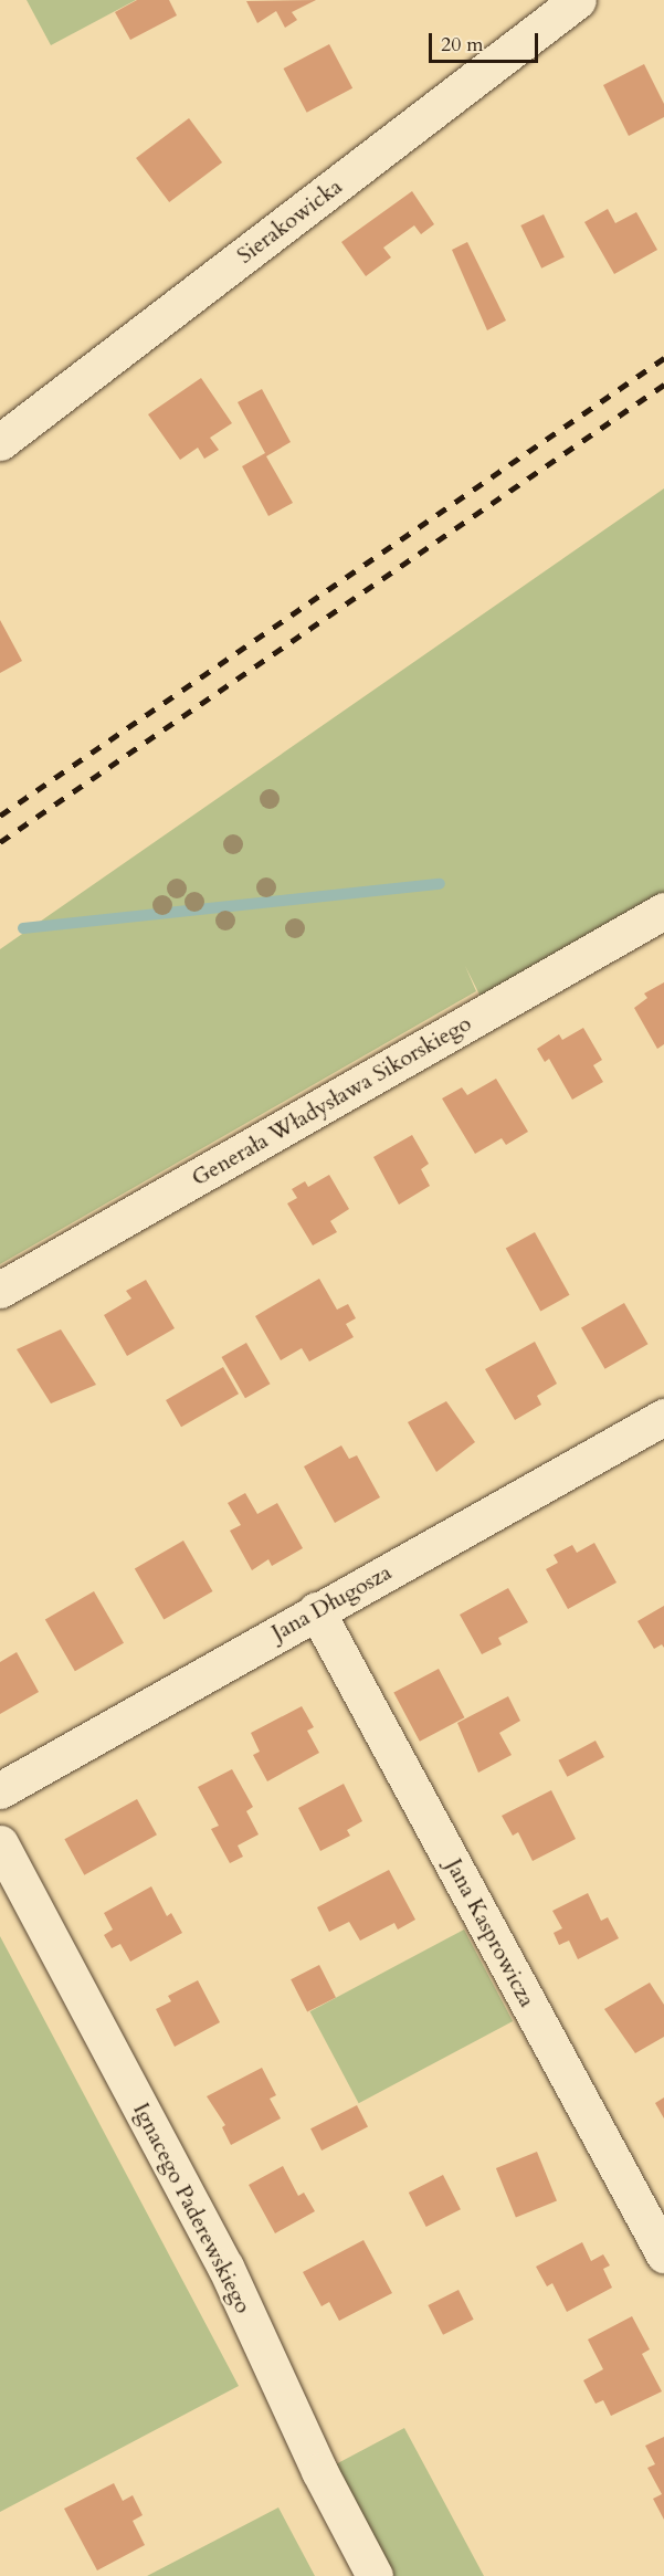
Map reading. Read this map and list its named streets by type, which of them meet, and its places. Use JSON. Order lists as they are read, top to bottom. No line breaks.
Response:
{"streets":{"street":["Sierakowicka","Generała Władysława Sikorskiego","Jana Długosza","Jana Kasprowicza","Ignacego Paderewskiego"]},"crossings":[["Jana Długosza","Jana Kasprowicza"]],"scale_bar":"20 m"}
